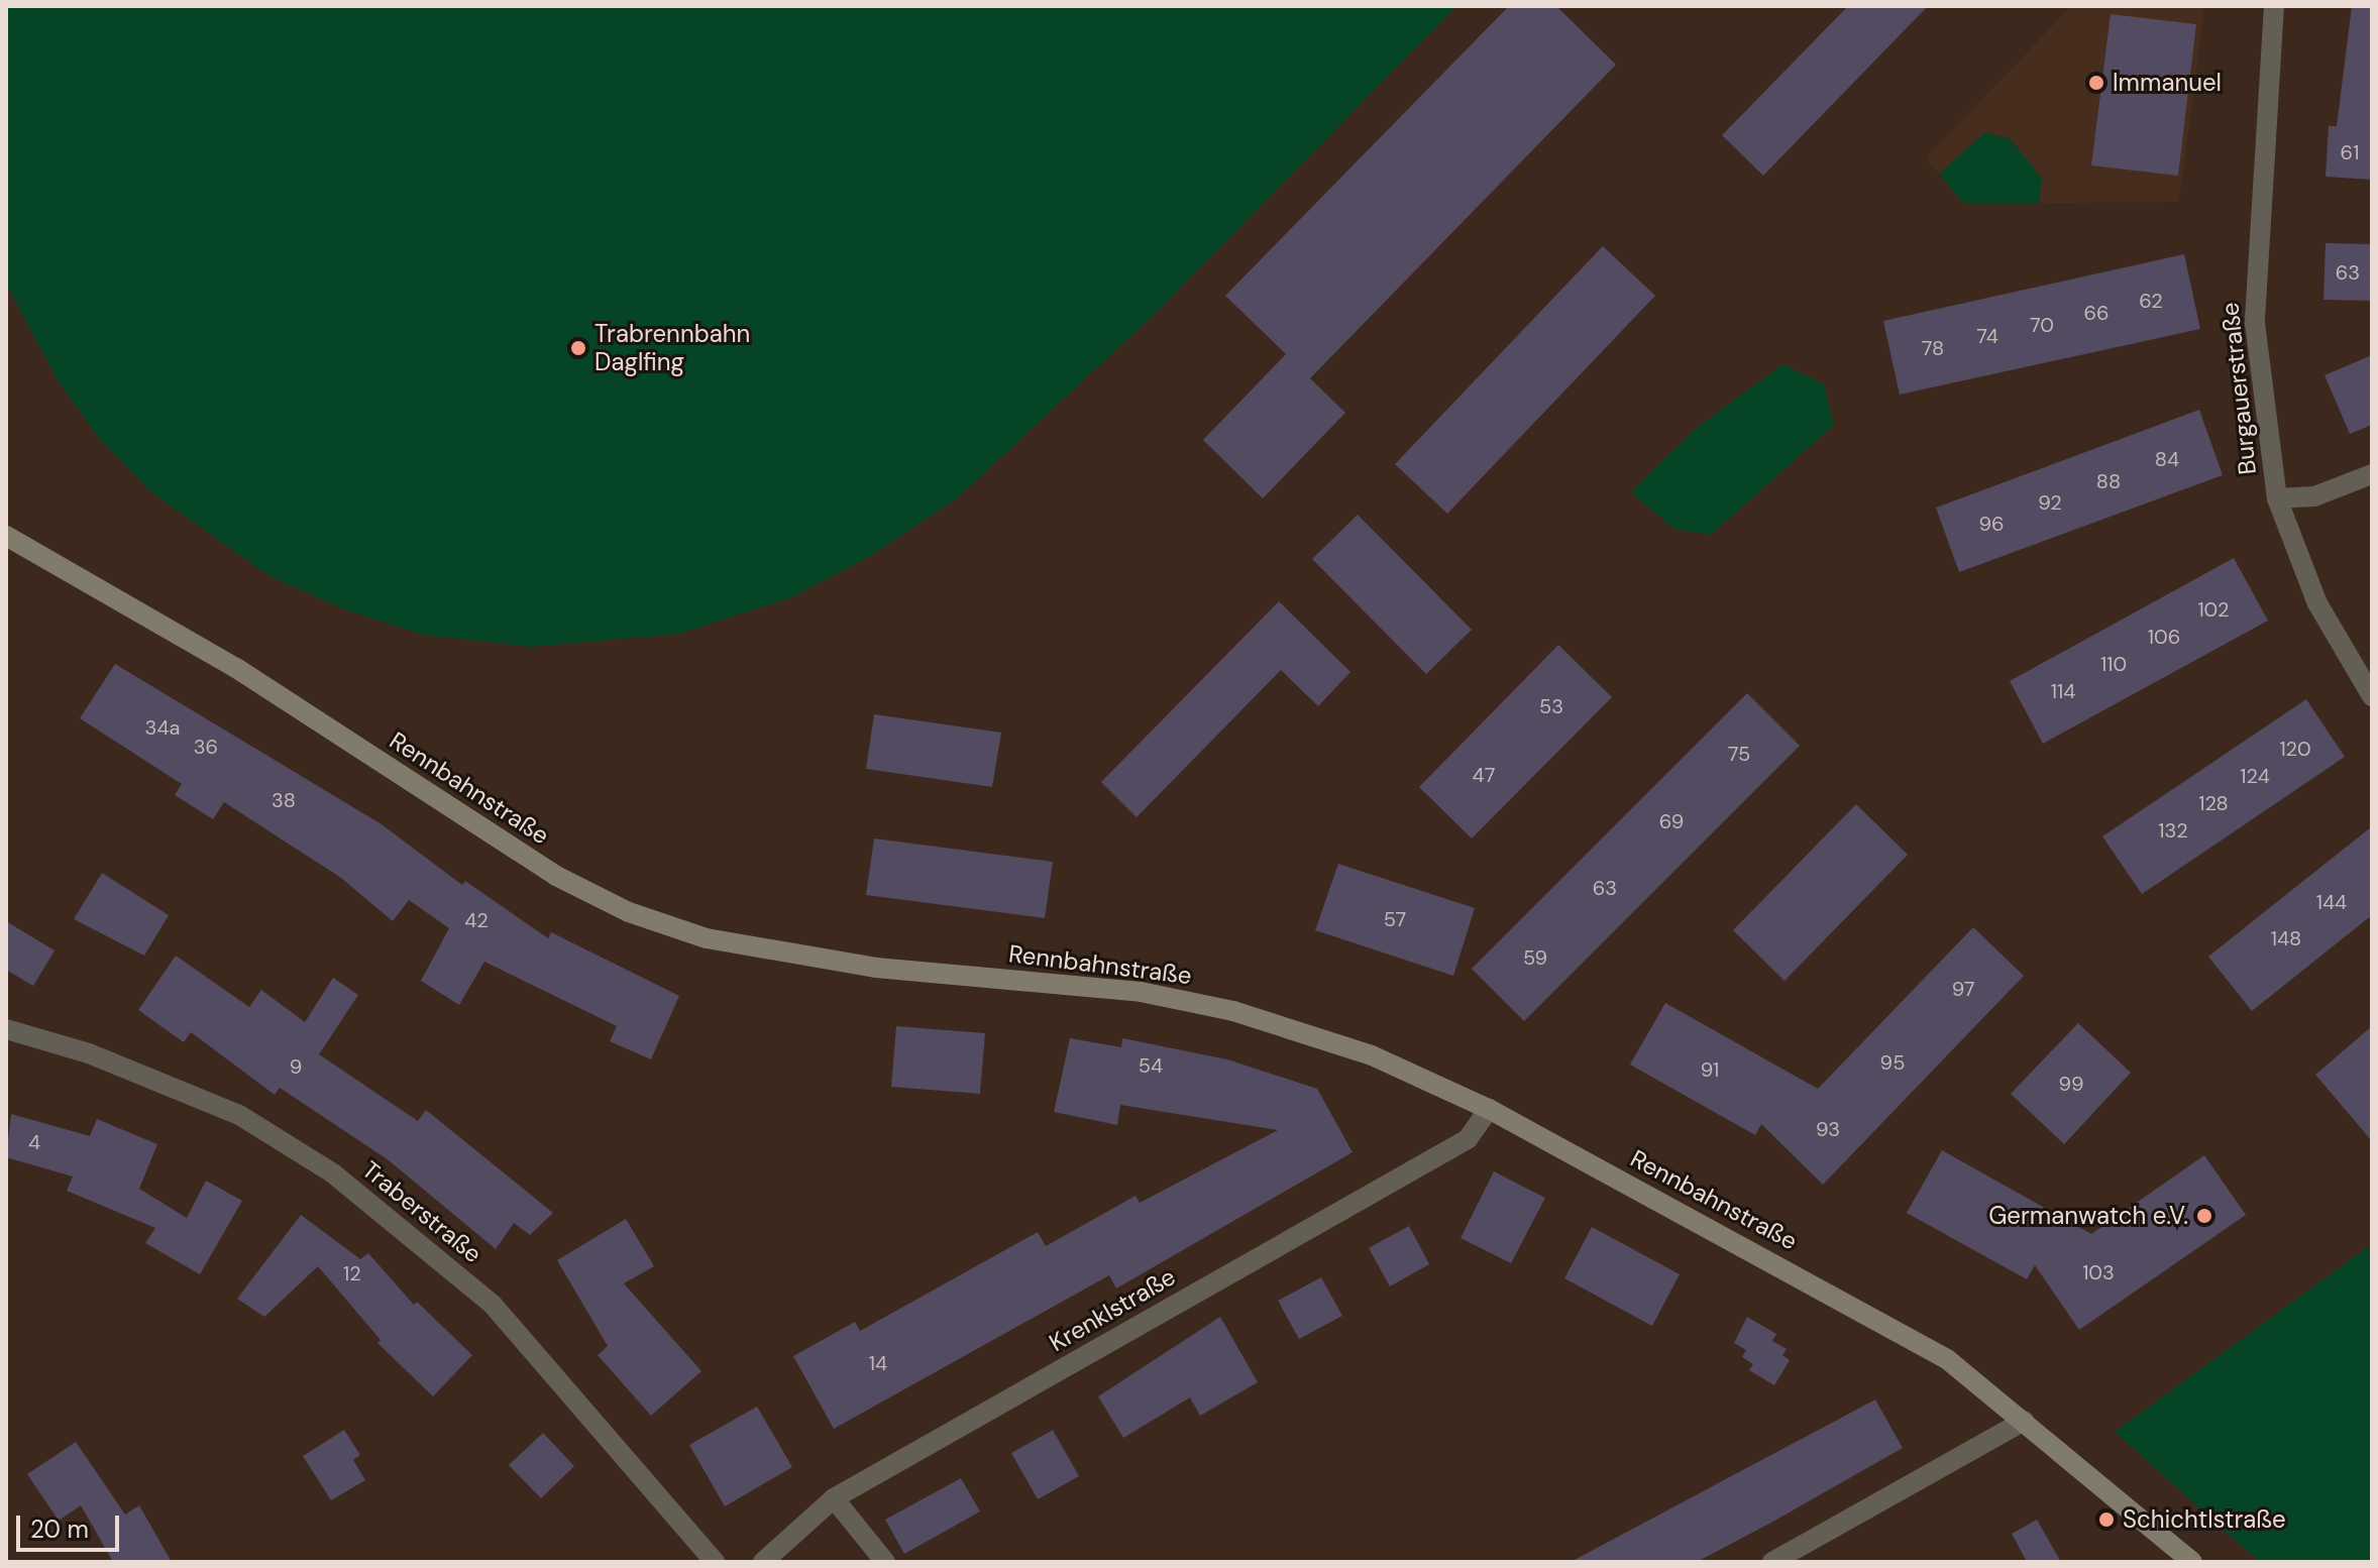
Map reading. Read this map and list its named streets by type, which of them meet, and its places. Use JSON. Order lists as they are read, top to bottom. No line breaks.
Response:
{"streets":{"street":["Burgauerstraße","Rennbahnstraße","Traberstraße","Krenklstraße"]},"crossings":[["Rennbahnstraße","Krenklstraße"]],"places":["Immanuel","Trabrennbahn Daglfing","Germanwatch e.V.","Schichtlstraße"],"house_numbers":["61","63","62","66","70","74","78","84","88","92","96","102","106","110","114","53","34a","36","120","75","47","124","38","128","69","132","63","144","57","42","148","59","97","95","54","9","91","99","93","4","103","12","14"],"scale_bar":"20 m"}
